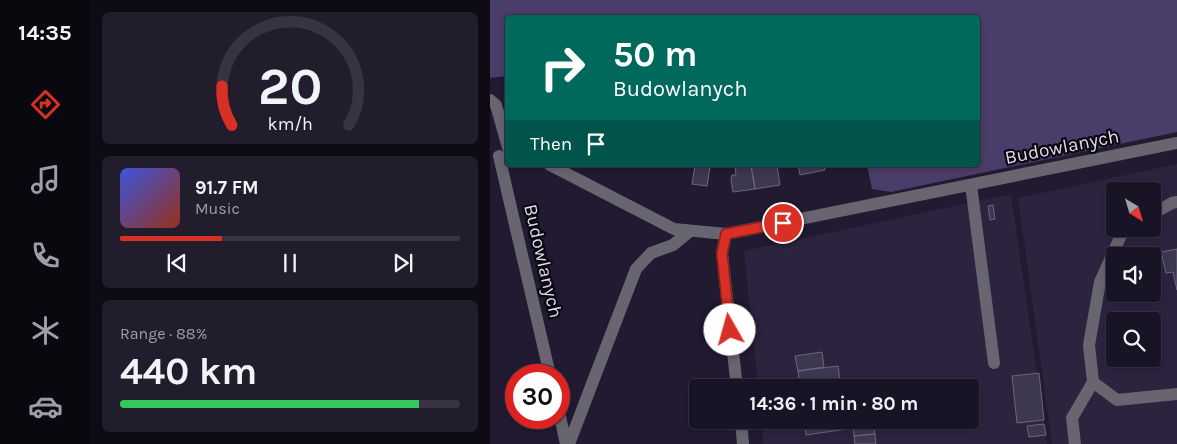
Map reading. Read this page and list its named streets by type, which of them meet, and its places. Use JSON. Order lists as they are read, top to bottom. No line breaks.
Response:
{"streets":{"street":["Budowlanych"]},"north":"bottom right","page":{"tabs":"14:35","turn":["50 m","Budowlanych"],"then":"Then","song":["91.7 FM","Music"],"tile":["Range · 88%","440 km"],"limit":"30","trip":"14:36 · 1 min · 80 m","gauge":["20","km/h"]}}
